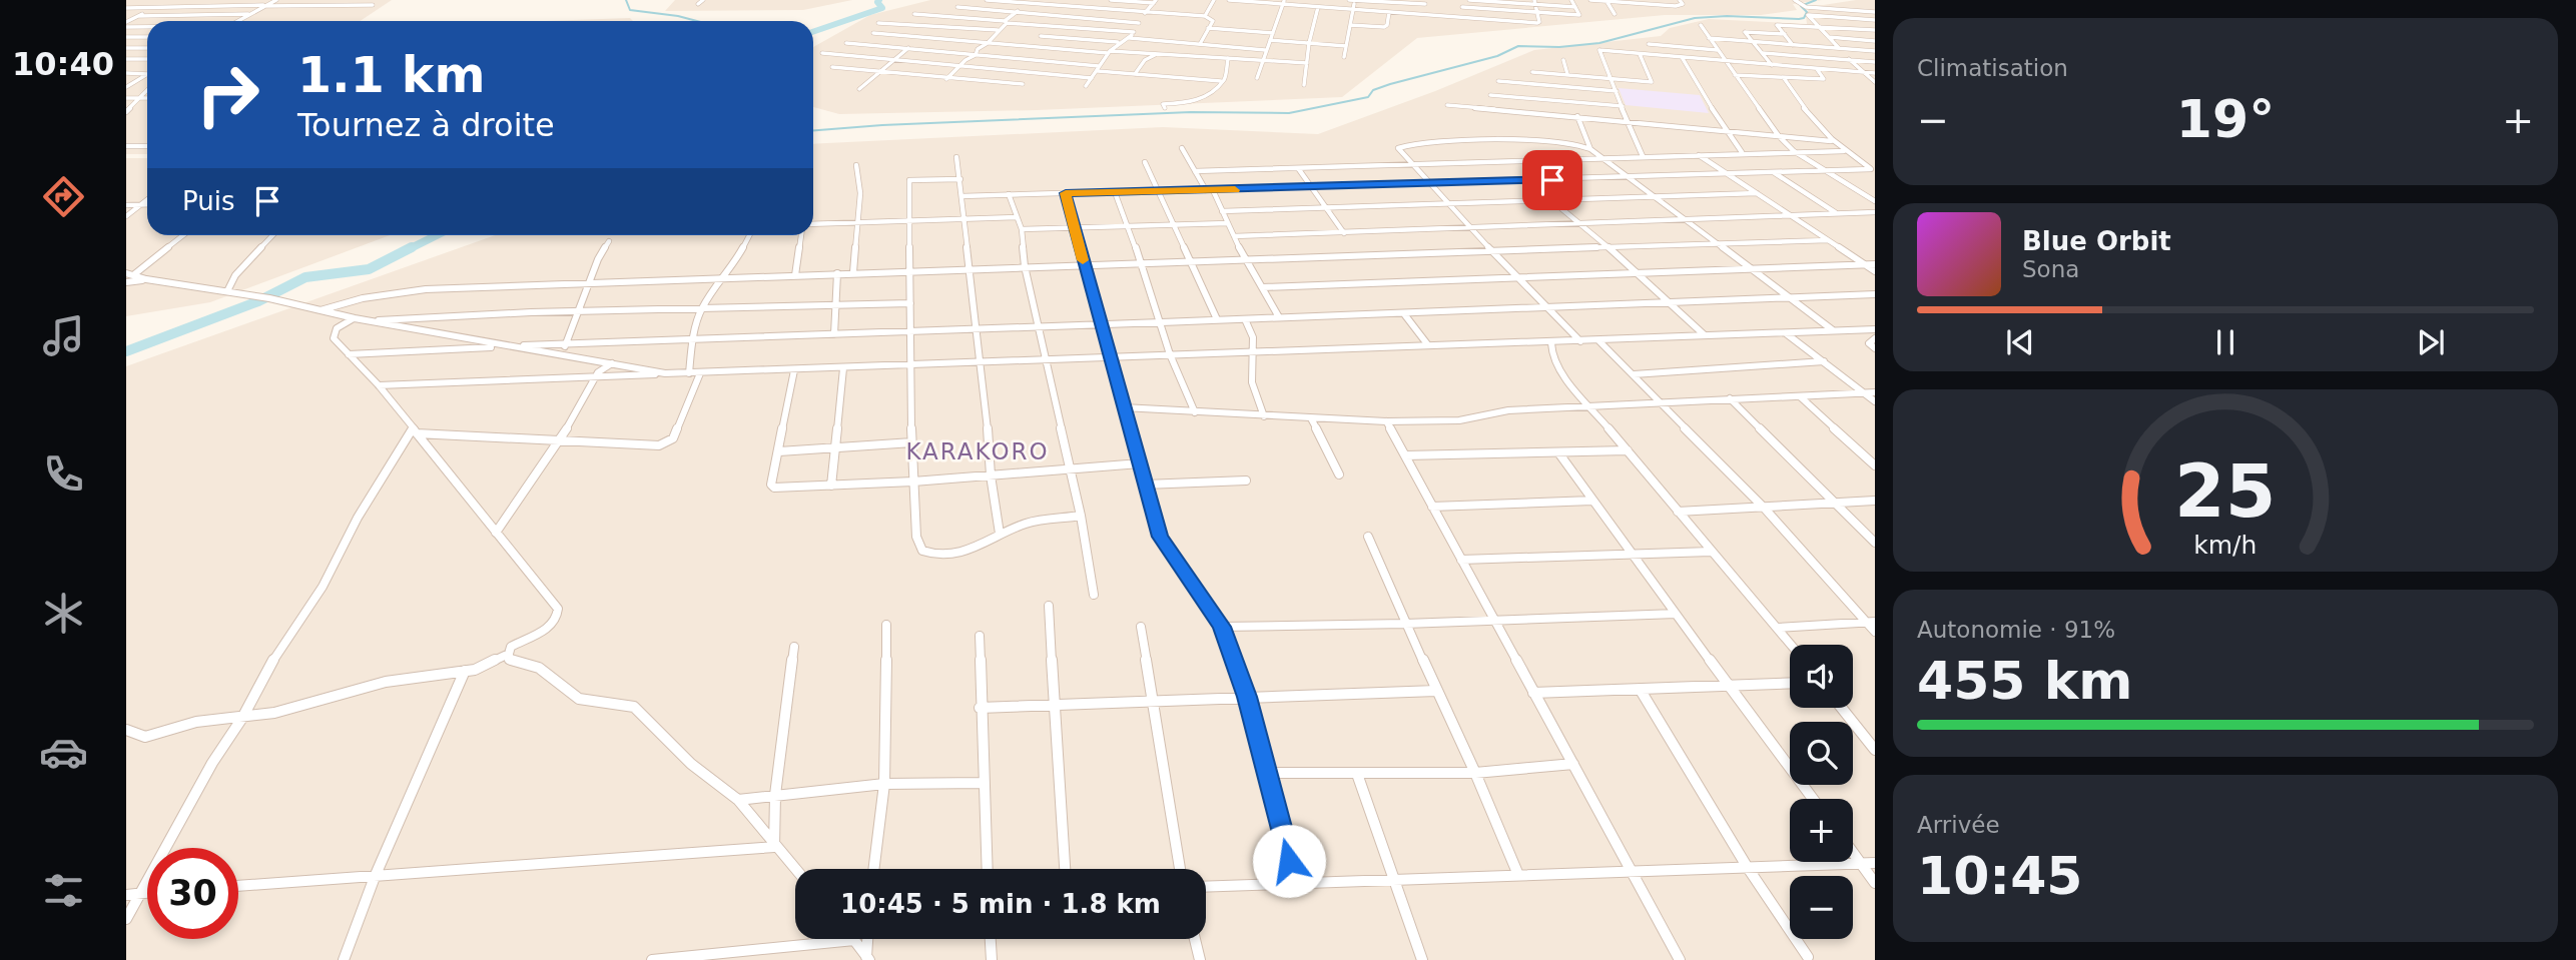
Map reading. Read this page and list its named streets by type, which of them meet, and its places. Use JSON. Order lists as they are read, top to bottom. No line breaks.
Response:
{"districts":["KARAKORO"],"page":{"tabs":"10:40","tile":["Climatisation",["Autonomie · 91%","455 km"],["Arrivée","10:45"]],"turn":["1.1 km","Tournez à droite"],"heat":["−","19°","+"],"then":"Puis","song":["Blue Orbit","Sona"],"map_buttons":["+","−"],"limit":"30","trip":"10:45 · 5 min · 1.8 km","gauge":["25","km/h"]}}
